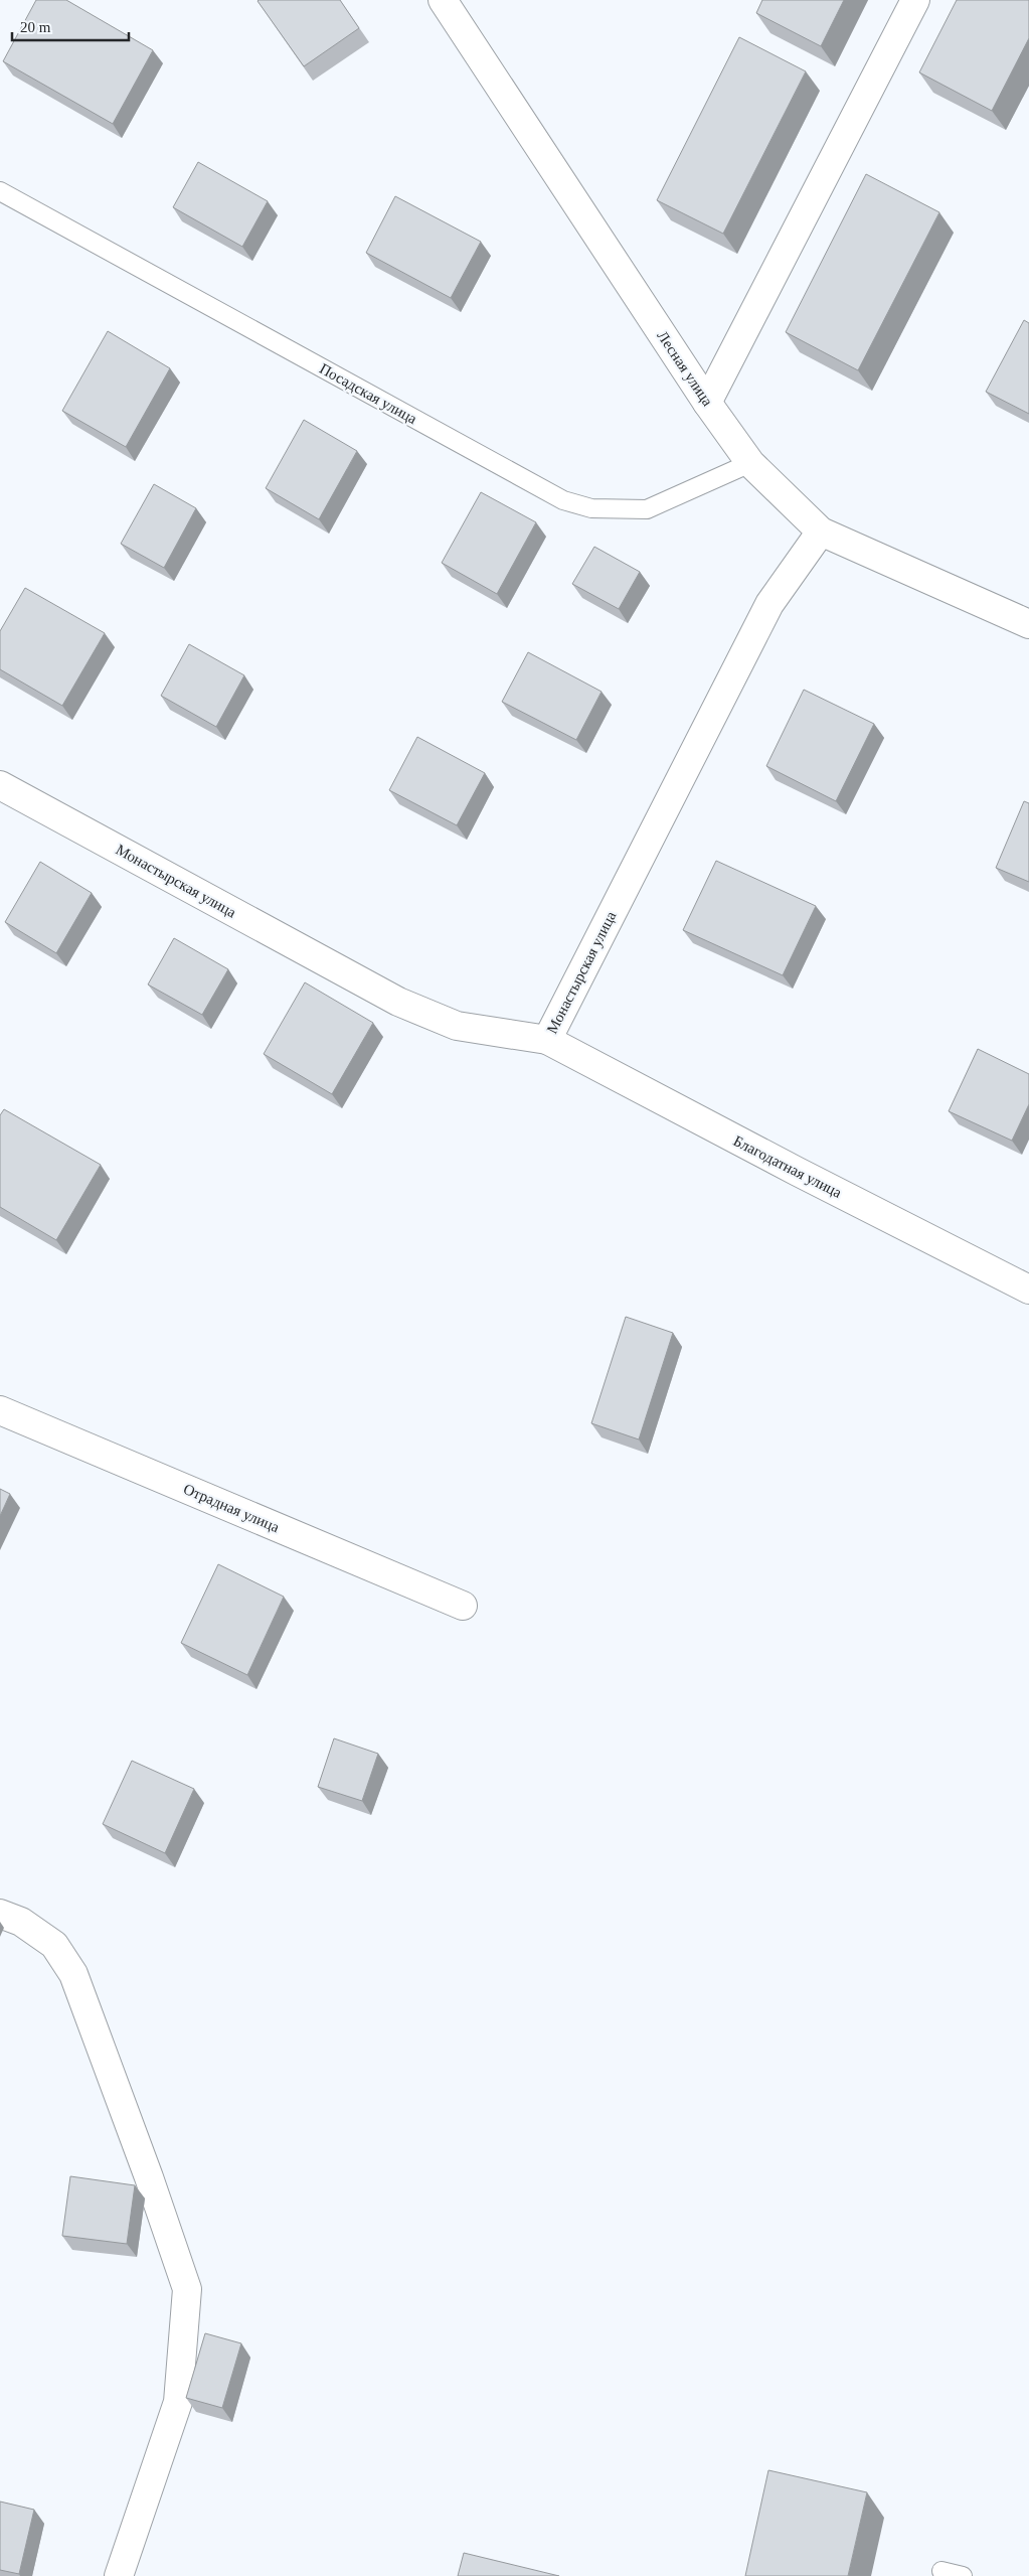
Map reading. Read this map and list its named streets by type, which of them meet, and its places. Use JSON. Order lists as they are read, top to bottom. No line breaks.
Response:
{"streets":{"street":["Лесная улица","Монастырская улица","Благодатная улица","Отрадная улица"],"lane":["Посадская улица"]},"crossings":[["Лесная улица","Посадская улица"],["Лесная улица","Монастырская улица"],["Монастырская улица","Благодатная улица"]],"scale_bar":"20 m"}
